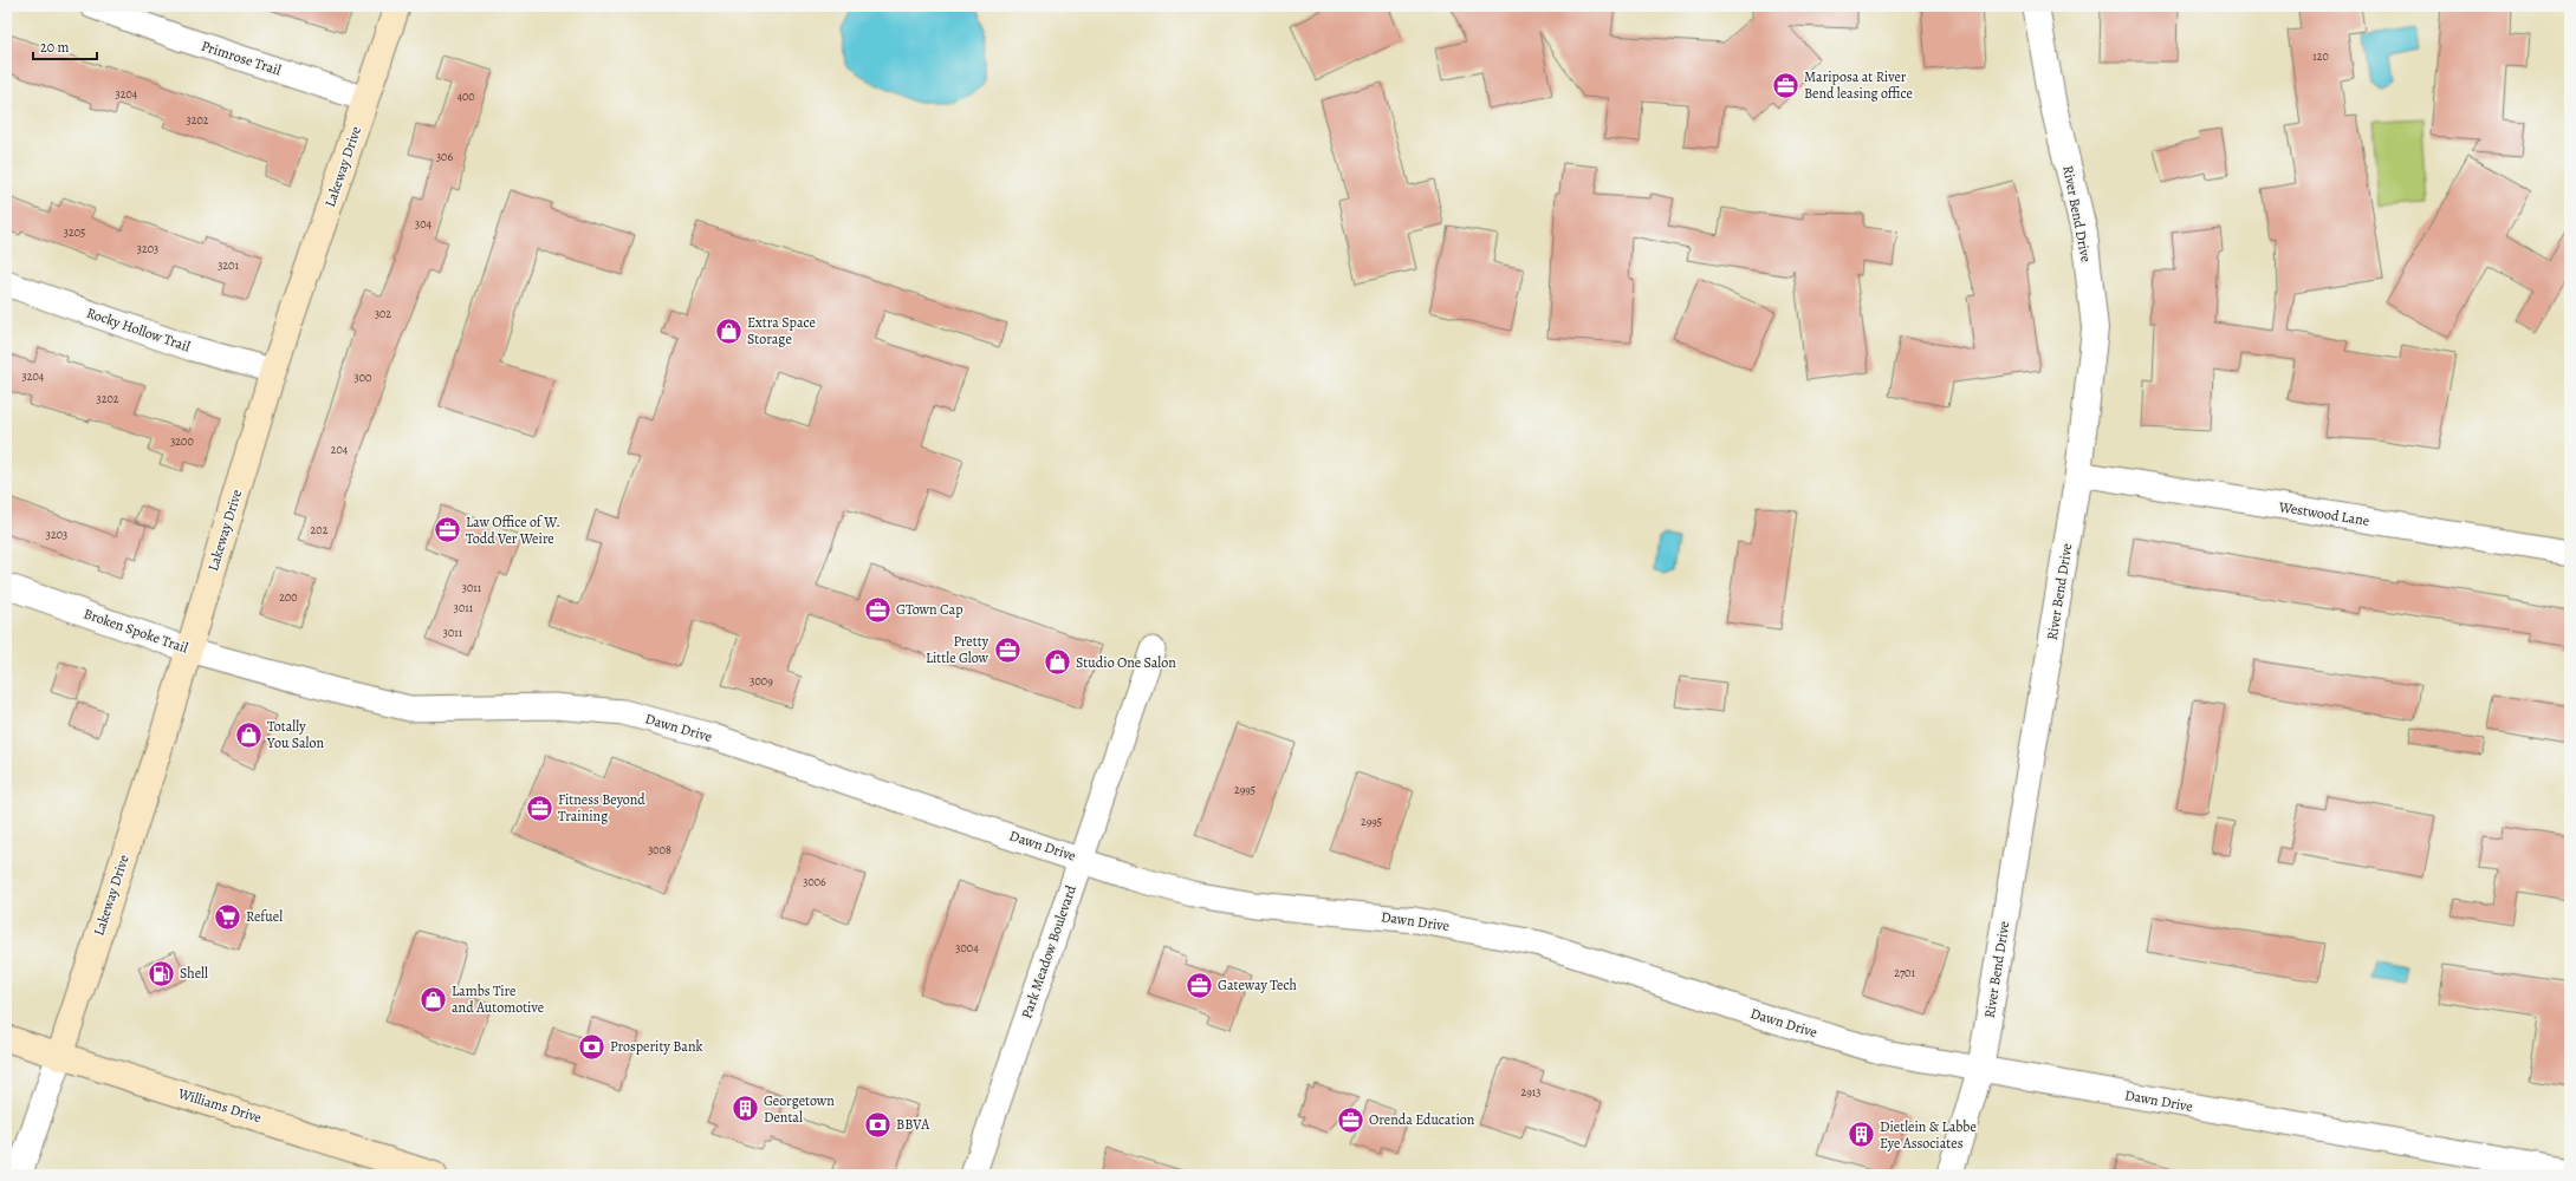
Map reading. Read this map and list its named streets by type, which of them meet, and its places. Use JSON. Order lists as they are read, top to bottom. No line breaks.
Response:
{"streets":{"main road":["Lakeway Drive","Williams Drive"],"street":["Primrose Trail","River Bend Drive","Rocky Hollow Trail","Westwood Lane","Broken Spoke Trail","Dawn Drive","Park Meadow Boulevard"]},"crossings":[["Primrose Trail","Lakeway Drive"],["Lakeway Drive","Rocky Hollow Trail"],["Lakeway Drive","Broken Spoke Trail"],["Lakeway Drive","Williams Drive"],["River Bend Drive","Westwood Lane"],["River Bend Drive","Dawn Drive"],["Broken Spoke Trail","Dawn Drive"],["Dawn Drive","Park Meadow Boulevard"]],"places":{"office":["Mariposa at River Bend leasing office","Law Office of W. Todd Ver Weire","GTown Cap","Pretty Little Glow","Fitness Beyond Training","Gateway Tech","Orenda Education"],"shop":["Extra Space Storage","Studio One Salon","Totally You Salon","Lambs Tire and Automotive"],"supermarket":["Refuel"],"fuel station":["Shell"],"bank":["Prosperity Bank","BBVA"],"building":["Georgetown Dental","Dietlein & Labbe Eye Associates"]},"house_numbers":["120","3204","400","3202","306","304","3205","3203","3201","302","3204","300","3202","3200","204","202","3203","3011","200","3011","3011","3009","2995","2995","3008","3006","3004","2701","2913"],"scale_bar":"20 m"}
